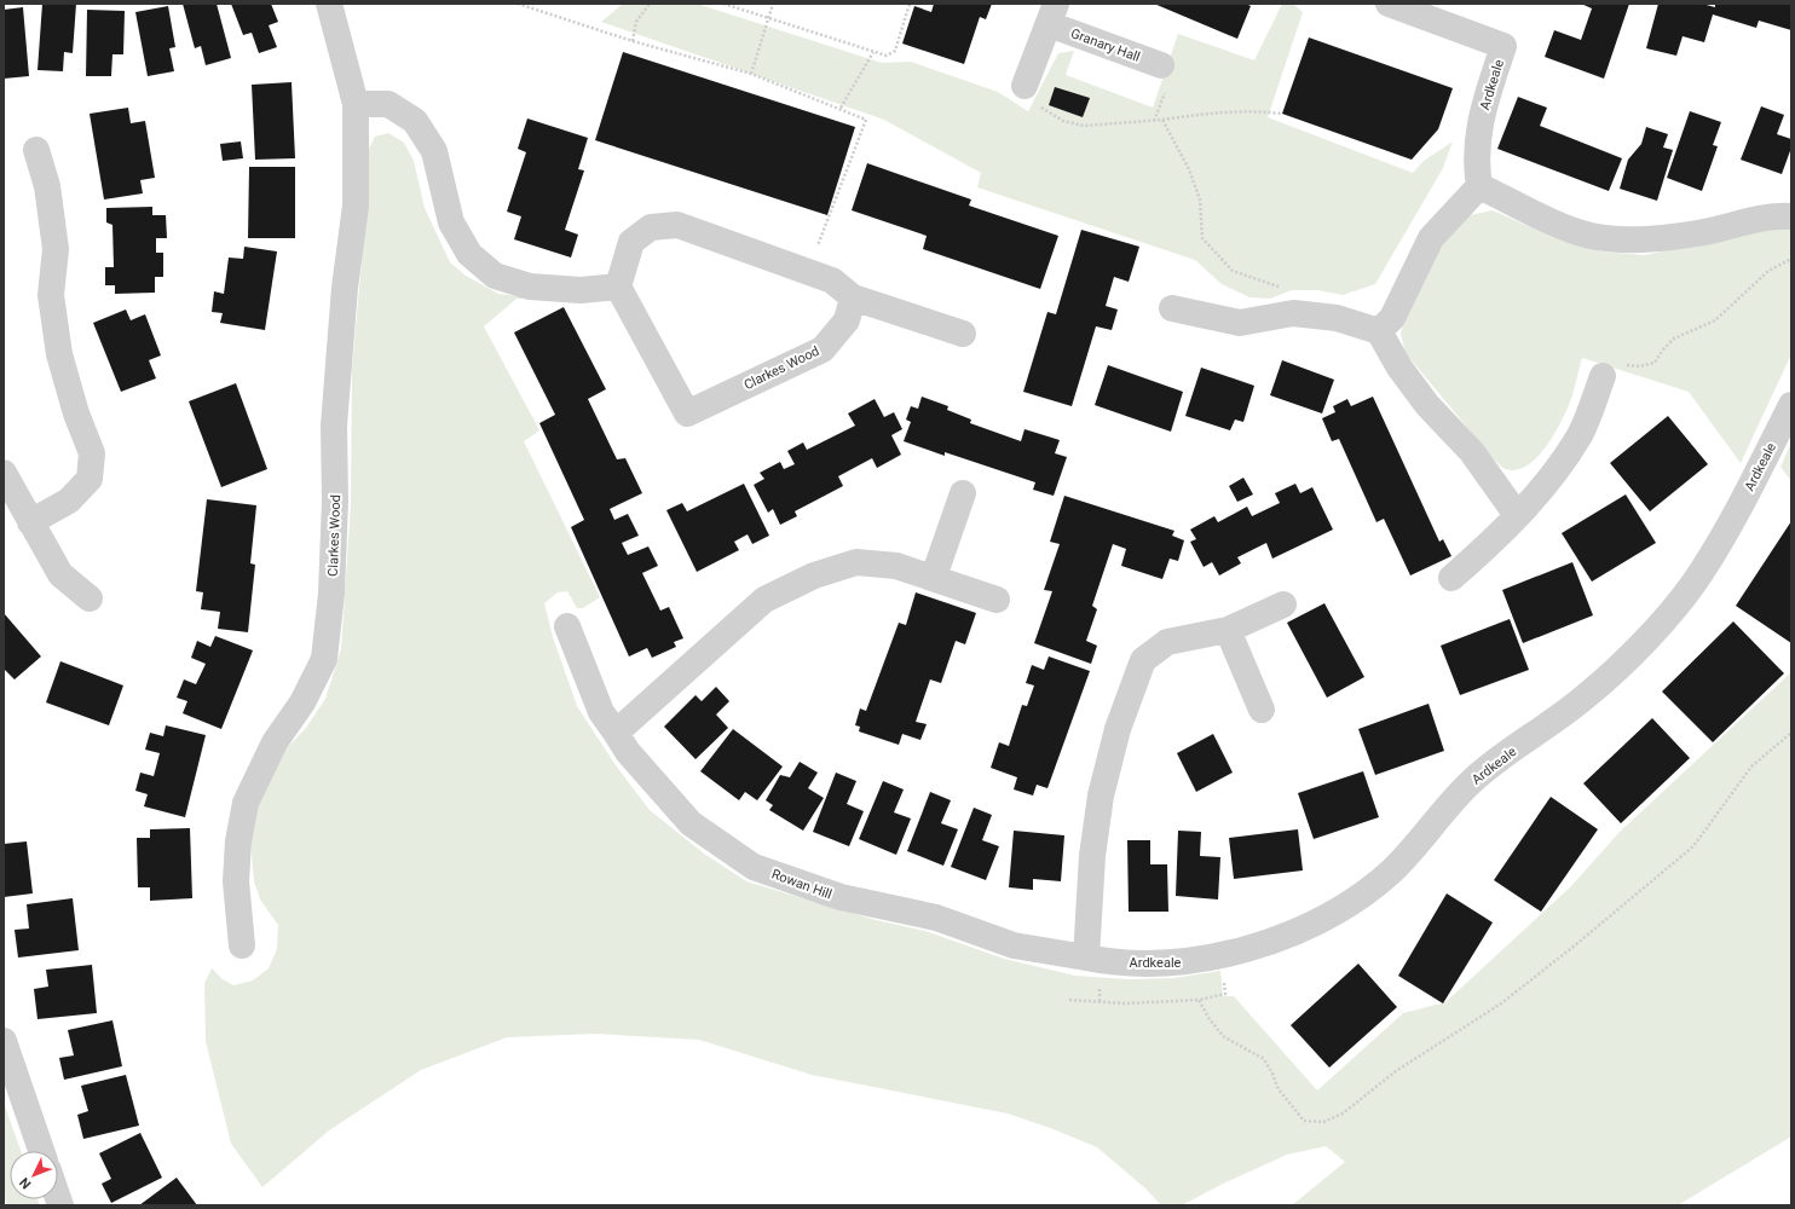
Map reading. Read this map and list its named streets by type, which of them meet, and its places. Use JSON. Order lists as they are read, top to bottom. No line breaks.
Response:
{"streets":{"street":["Granary Hall","Ardkeale","Clarkes Wood","Rowan Hill"]},"crossings":[["Ardkeale","Rowan Hill"]],"north":"bottom left"}
